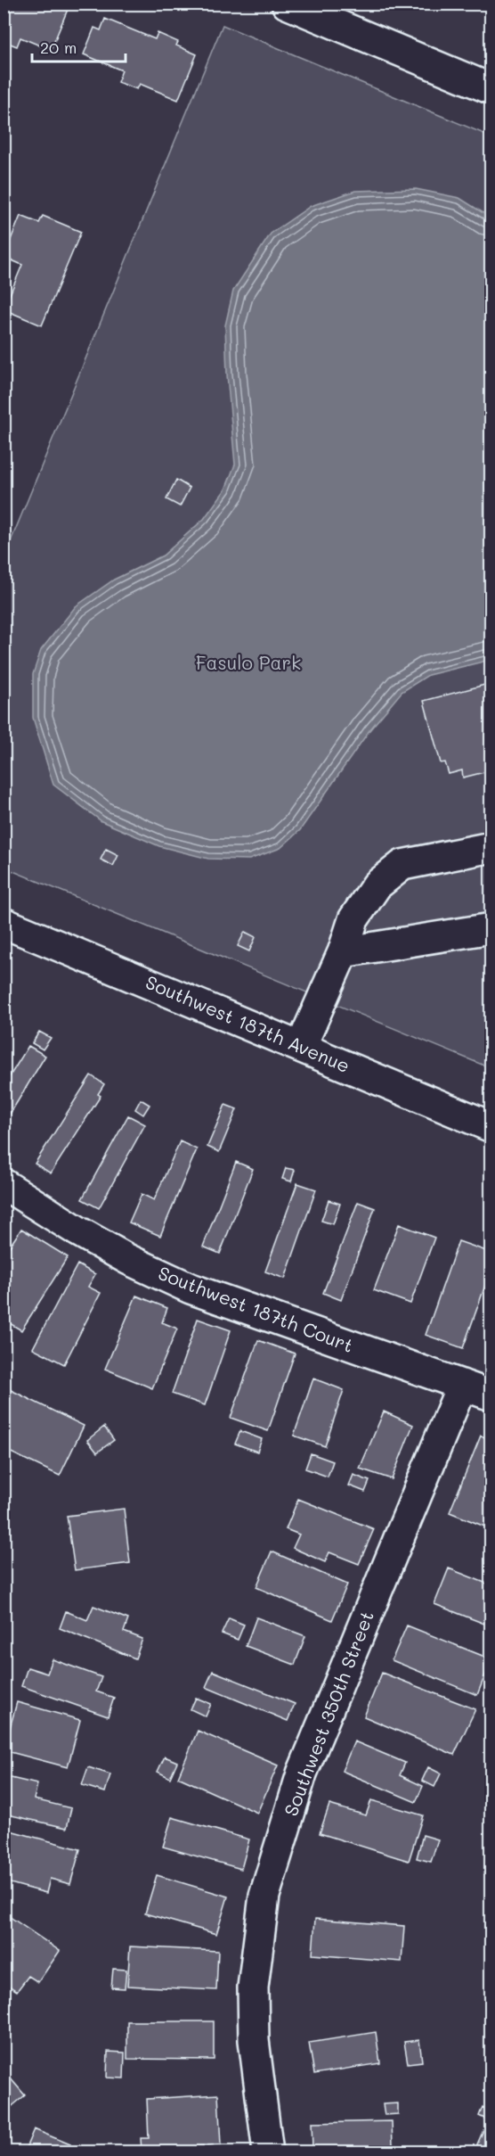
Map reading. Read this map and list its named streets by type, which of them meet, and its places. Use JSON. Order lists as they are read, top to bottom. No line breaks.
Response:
{"streets":{"street":["Southwest 187th Avenue","Southwest 187th Court","Southwest 350th Street"]},"crossings":[["Southwest 187th Court","Southwest 350th Street"]],"parks":["Fasulo Park"],"scale_bar":"20 m"}
